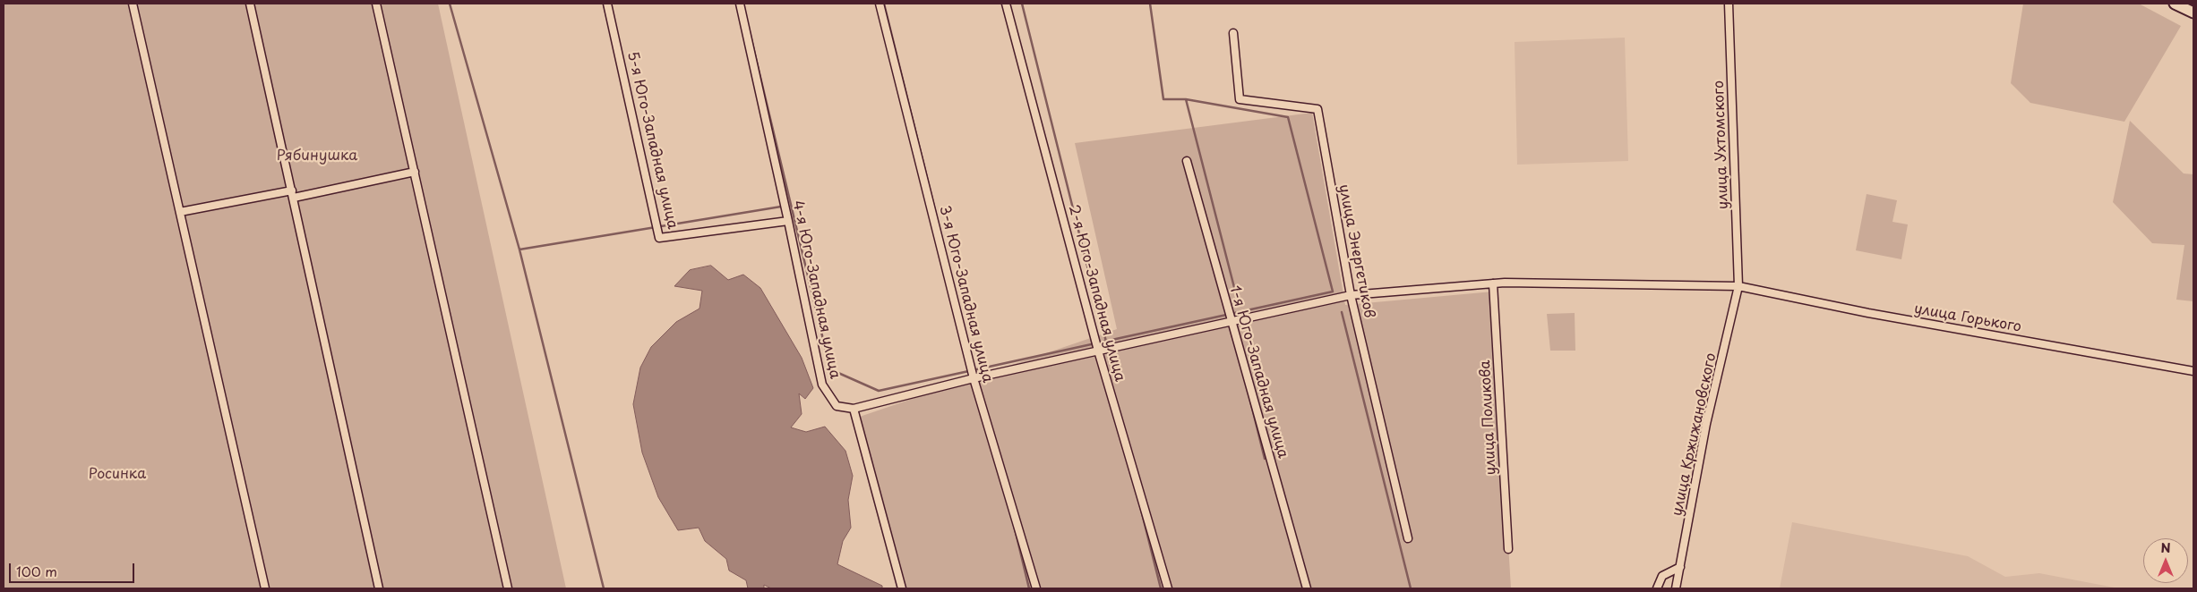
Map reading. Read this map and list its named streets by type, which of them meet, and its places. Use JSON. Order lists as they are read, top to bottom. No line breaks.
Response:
{"streets":{"street":["5-я Юго-Западная улица","улица Ухтомского","улица Энергетиков","4-я Юго-Западная улица","2-я Юго-Западная улица","3-я Юго-Западная улица","улица Горького","1-я Юго-Западная улица","улица Поликова","улица Кржижановского"]},"crossings":[["5-я Юго-Западная улица","4-я Юго-Западная улица"],["улица Ухтомского","улица Горького"],["улица Ухтомского","улица Кржижановского"],["улица Энергетиков","улица Горького"],["4-я Юго-Западная улица","улица Горького"],["2-я Юго-Западная улица","улица Горького"],["3-я Юго-Западная улица","улица Горького"],["улица Горького","1-я Юго-Западная улица"],["улица Горького","улица Поликова"],["улица Горького","улица Кржижановского"]],"parks":["Рябинушка","Росинка"],"scale_bar":"100 m","north":"top"}
